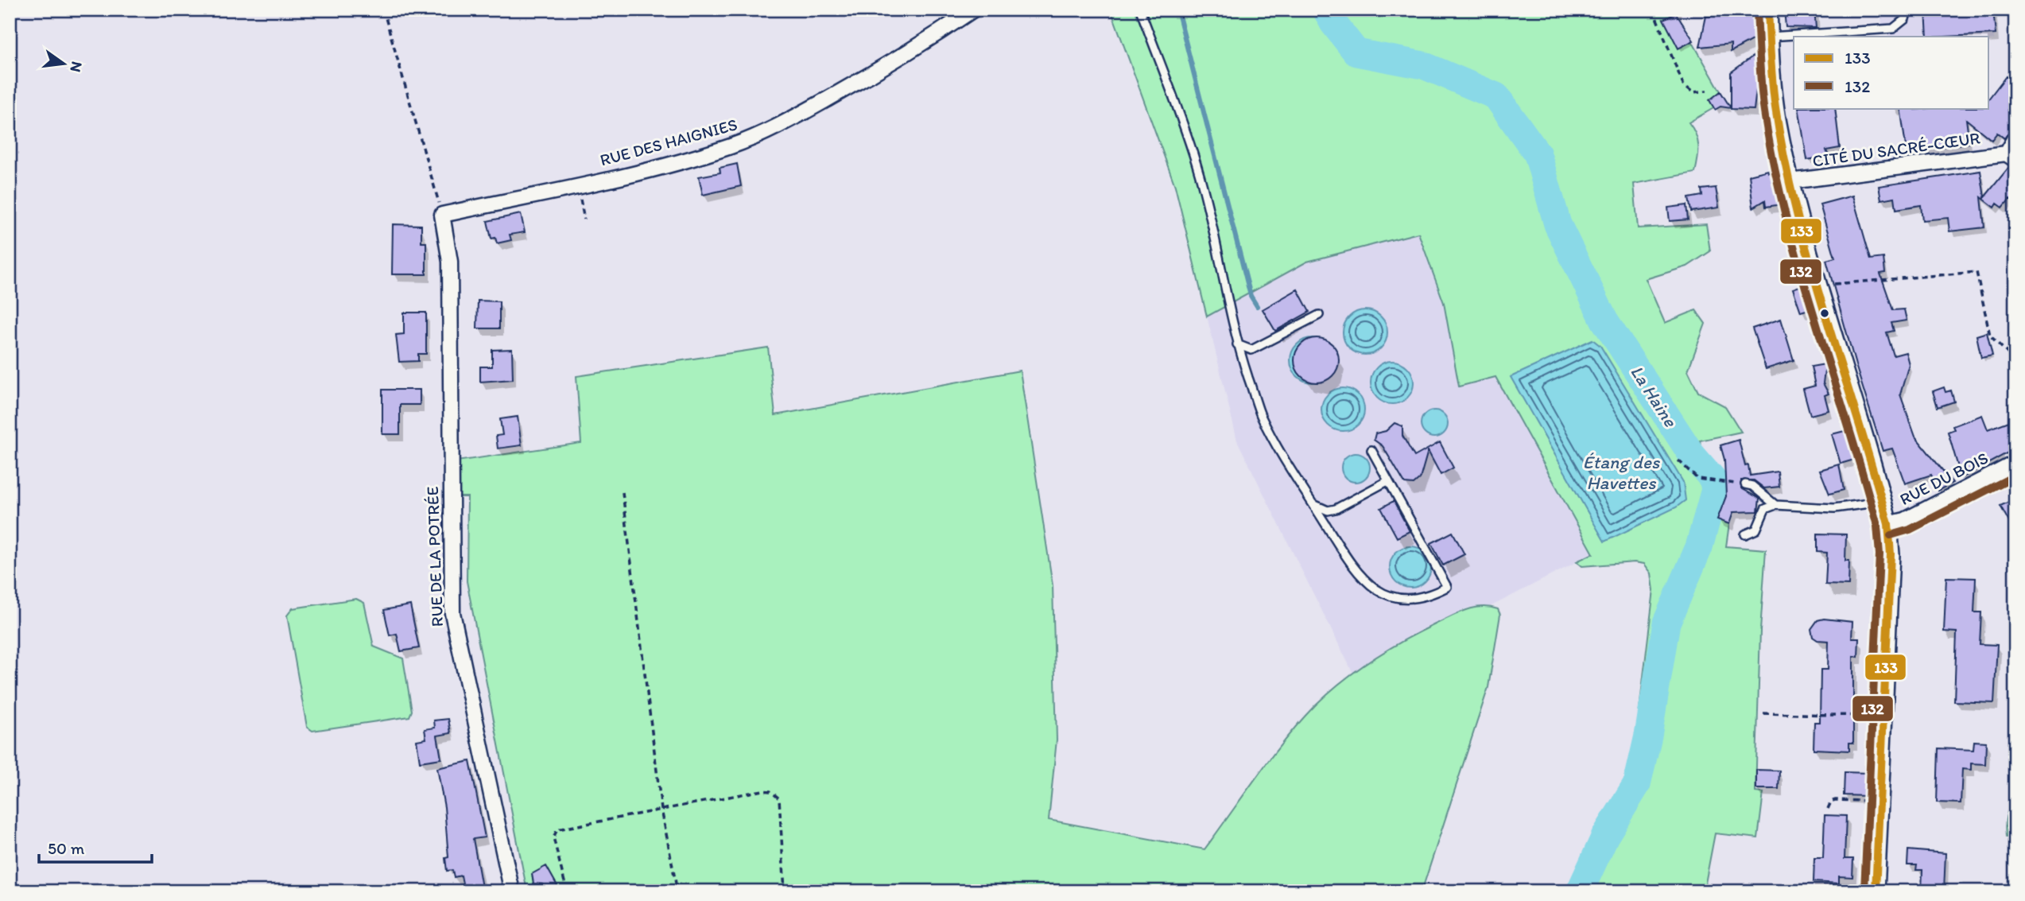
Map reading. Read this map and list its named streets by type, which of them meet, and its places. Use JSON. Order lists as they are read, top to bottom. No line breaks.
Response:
{"streets":{"street":["RUE DES HAIGNIES","CITÉ DU SACRÉ-CŒUR","RUE DU BOIS","RUE DE LA POTRÉE"]},"crossings":[["RUE DES HAIGNIES","RUE DE LA POTRÉE"]],"water":["La Haine","Étang des Havettes"],"lines":["transit line 133","transit line 132"],"legend":["133","132"],"scale_bar":"50 m","north":"right"}
